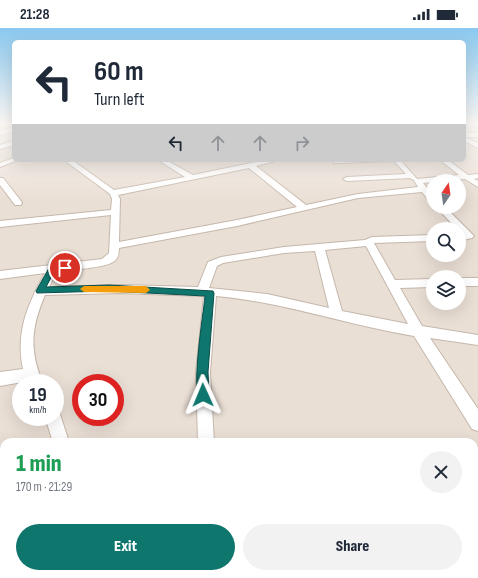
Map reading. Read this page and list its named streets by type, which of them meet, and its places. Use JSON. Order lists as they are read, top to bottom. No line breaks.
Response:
{"north":"top","page":{"status":"21:28","turn":["60 m","Turn left"],"speed":"19 km/h","limit":"30","heading":["1 min","170 m · 21:29"],"buttons":["Exit","Share"]}}
